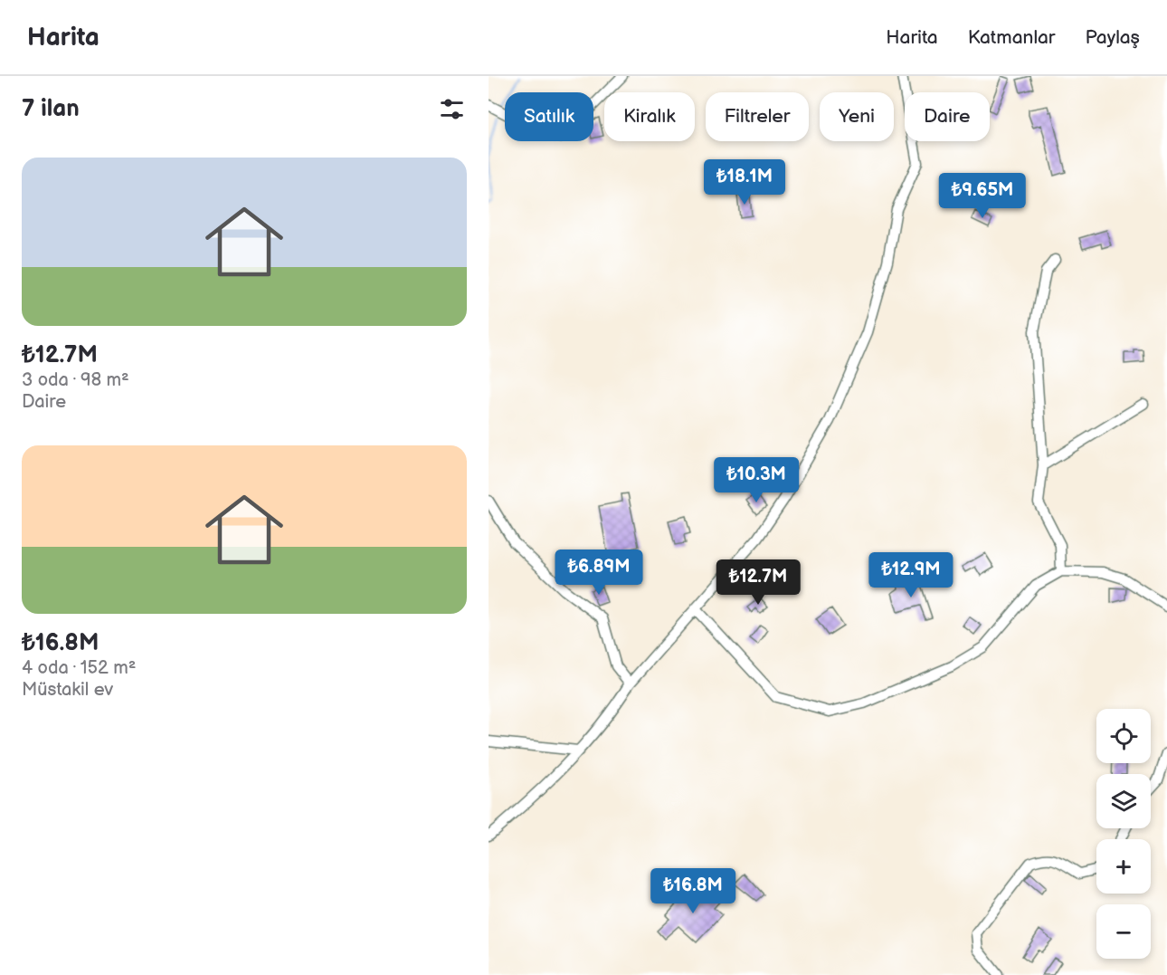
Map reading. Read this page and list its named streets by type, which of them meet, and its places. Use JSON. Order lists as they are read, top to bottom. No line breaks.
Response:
{"page":{"header":"Harita","nav":["Harita","Katmanlar","Paylaş"],"heading":"7 ilan","chip":["Satılık","Kiralık","Filtreler","Yeni","Daire"],"list":[{"name":"₺12.7M","note":"3 oda · 98 m² · Daire"},{"name":"₺16.8M","note":"4 oda · 152 m² · Müstakil ev"}],"price":["₺18.1M","₺9.65M","₺10.3M","₺6.89M","₺12.9M","₺12.7M","₺16.8M"],"map_buttons":["+","−"]}}
